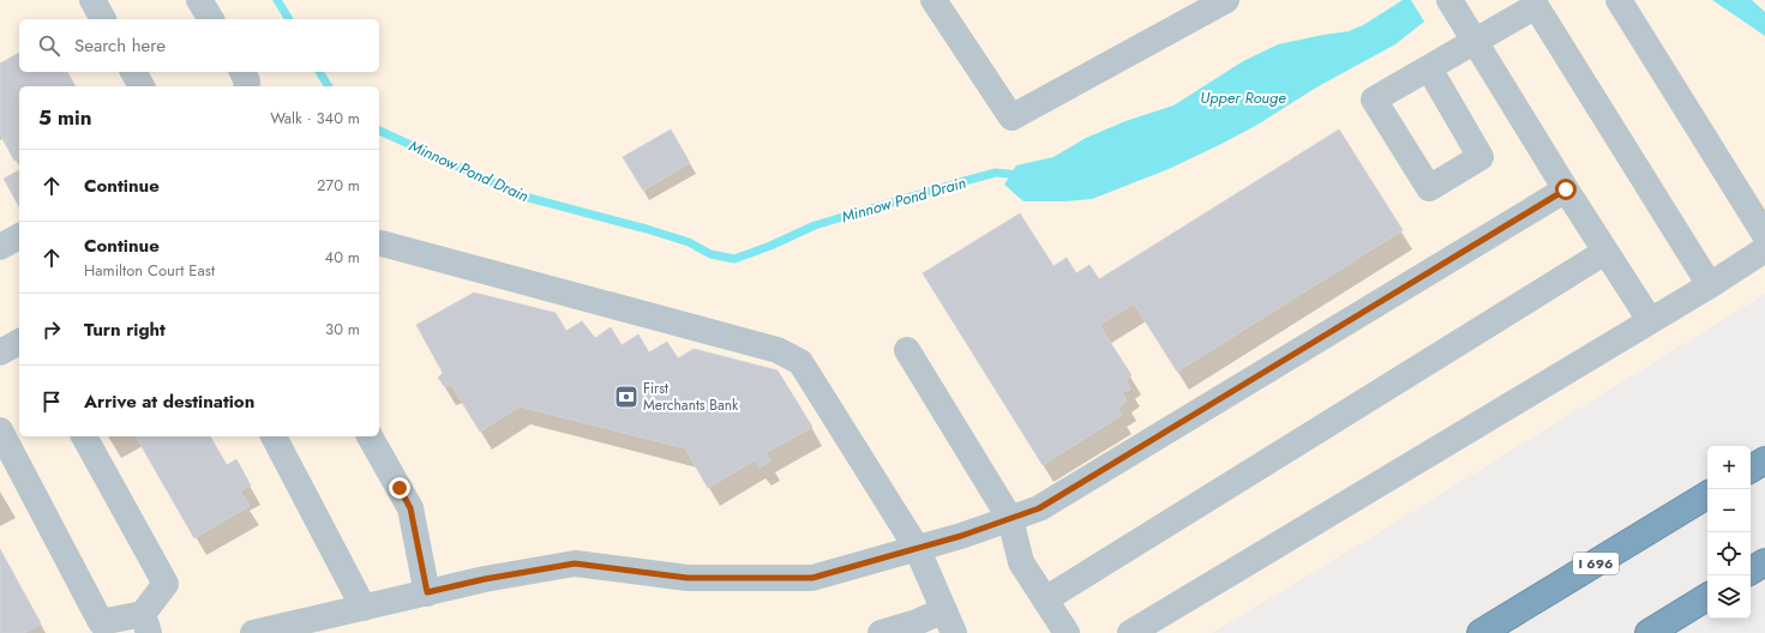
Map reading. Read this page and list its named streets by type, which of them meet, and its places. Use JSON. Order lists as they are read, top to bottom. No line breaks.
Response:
{"streets":{"highway":["I 696"]},"water":["Upper Rouge","Minnow Pond Drain"],"places":{"bank":["First Merchants Bank"]},"page":{"search":"Search here","heading":["5 min","Walk · 340 m"],"list":[["Continue","270 m"],["Continue","Hamilton Court East","40 m"],["Turn right","30 m"],"Arrive at destination"],"map_buttons":["+","−"]}}
